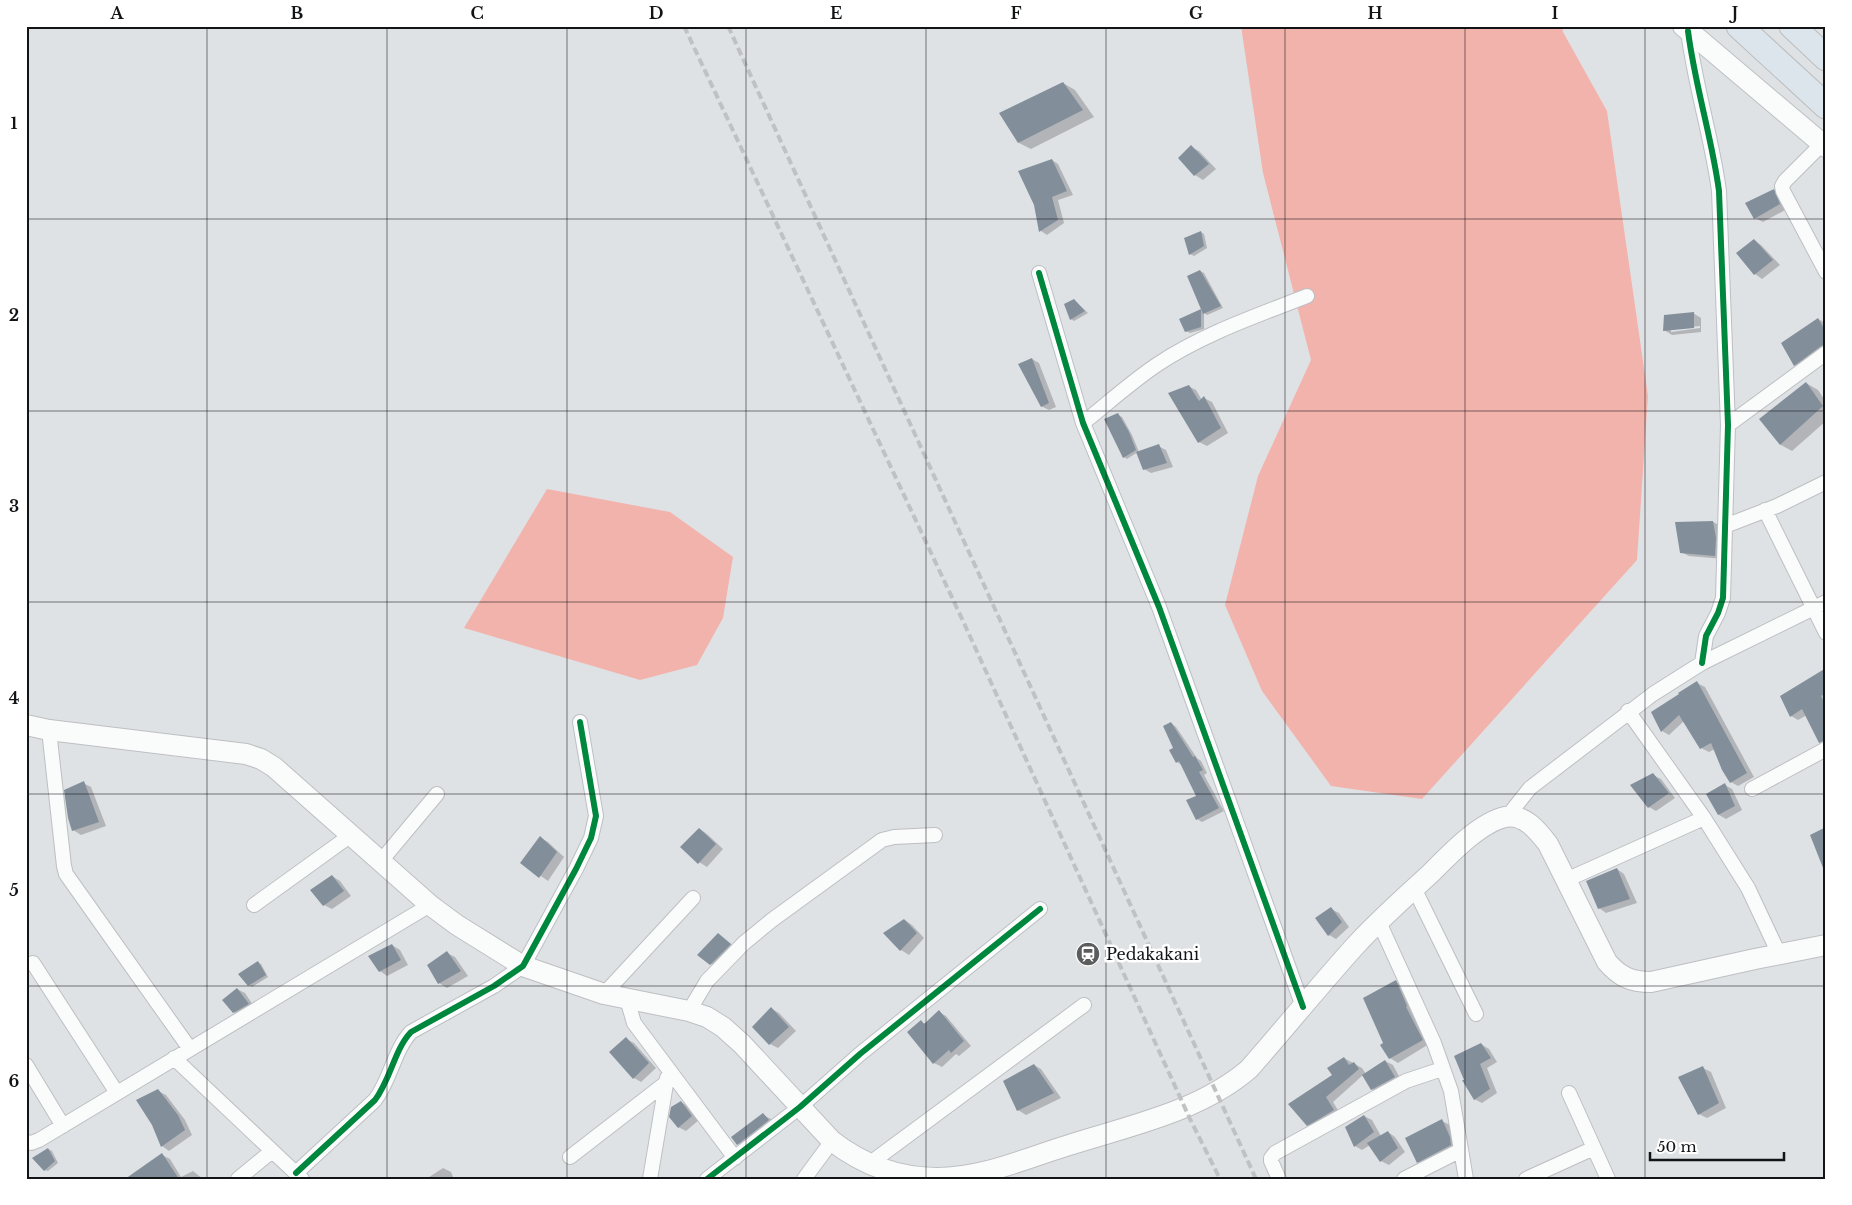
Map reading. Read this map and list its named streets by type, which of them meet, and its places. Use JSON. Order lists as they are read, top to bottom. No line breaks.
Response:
{"places":{"station":["Pedakakani"]},"scale_bar":"50 m","grid":{"columns":["A","B","C","D","E","F","G","H","I","J"],"rows":["1","2","3","4","5","6"]}}
